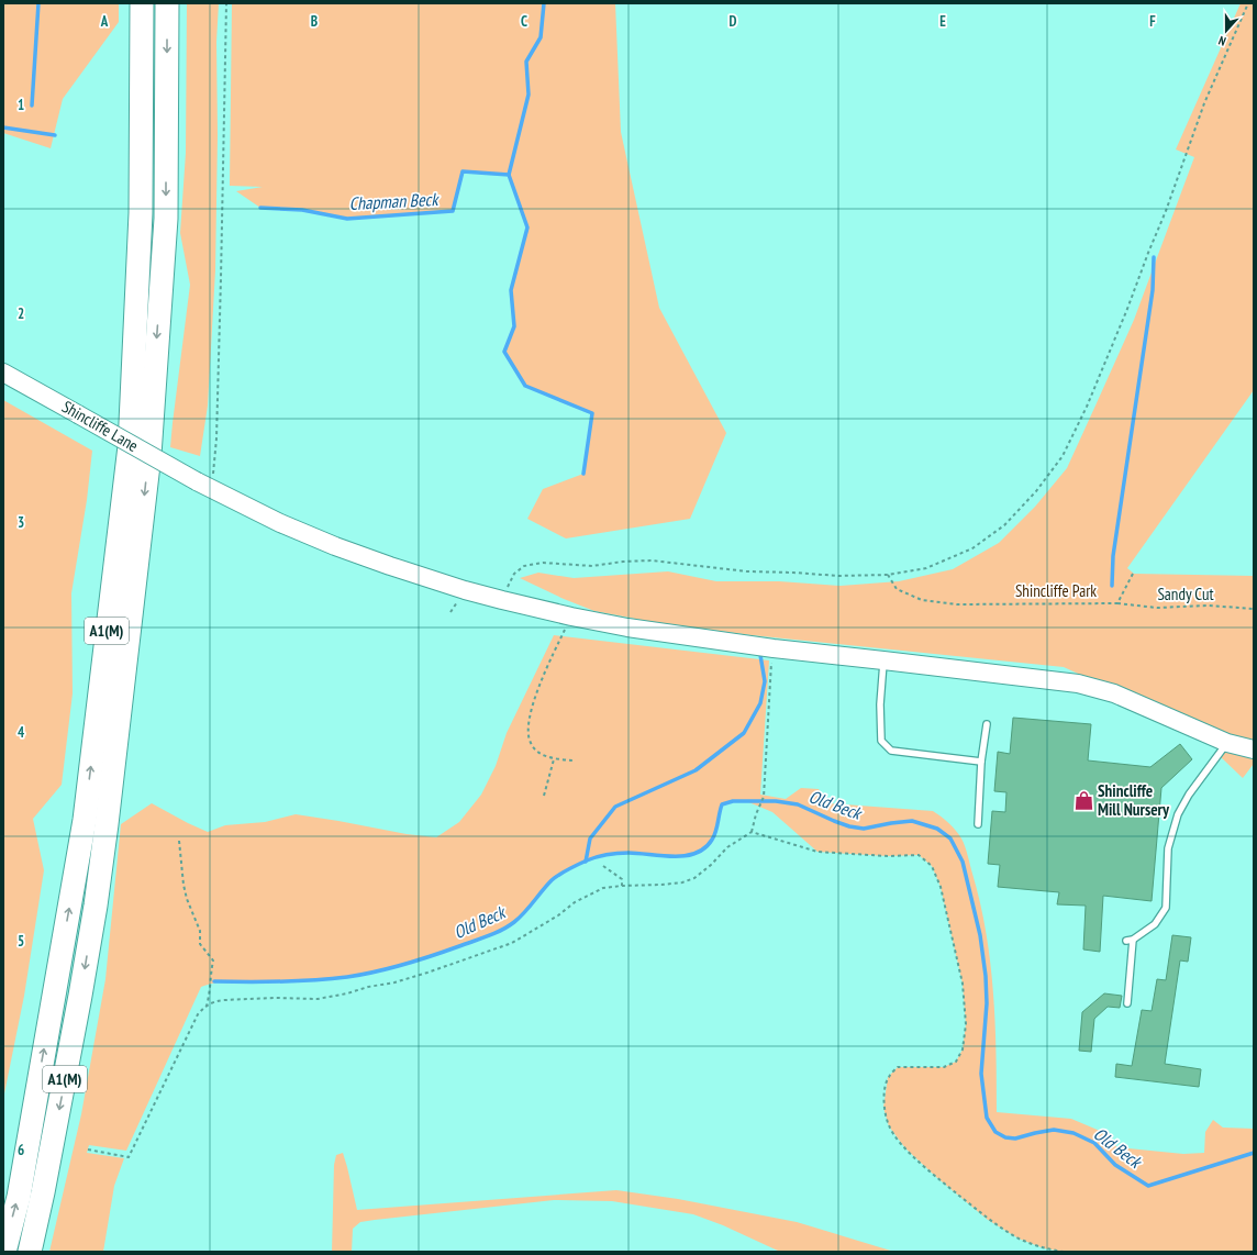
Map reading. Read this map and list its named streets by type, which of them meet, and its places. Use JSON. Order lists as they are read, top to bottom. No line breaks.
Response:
{"streets":{"highway":["A1(M)"],"main road":["Shincliffe Lane"],"path":["Sandy Cut"]},"water":["Chapman Beck","Old Beck"],"parks":["Shincliffe Park"],"places":{"shop":["Shincliffe Mill Nursery"]},"north":"bottom","grid":{"columns":["A","B","C","D","E","F"],"rows":["1","2","3","4","5","6"]}}
